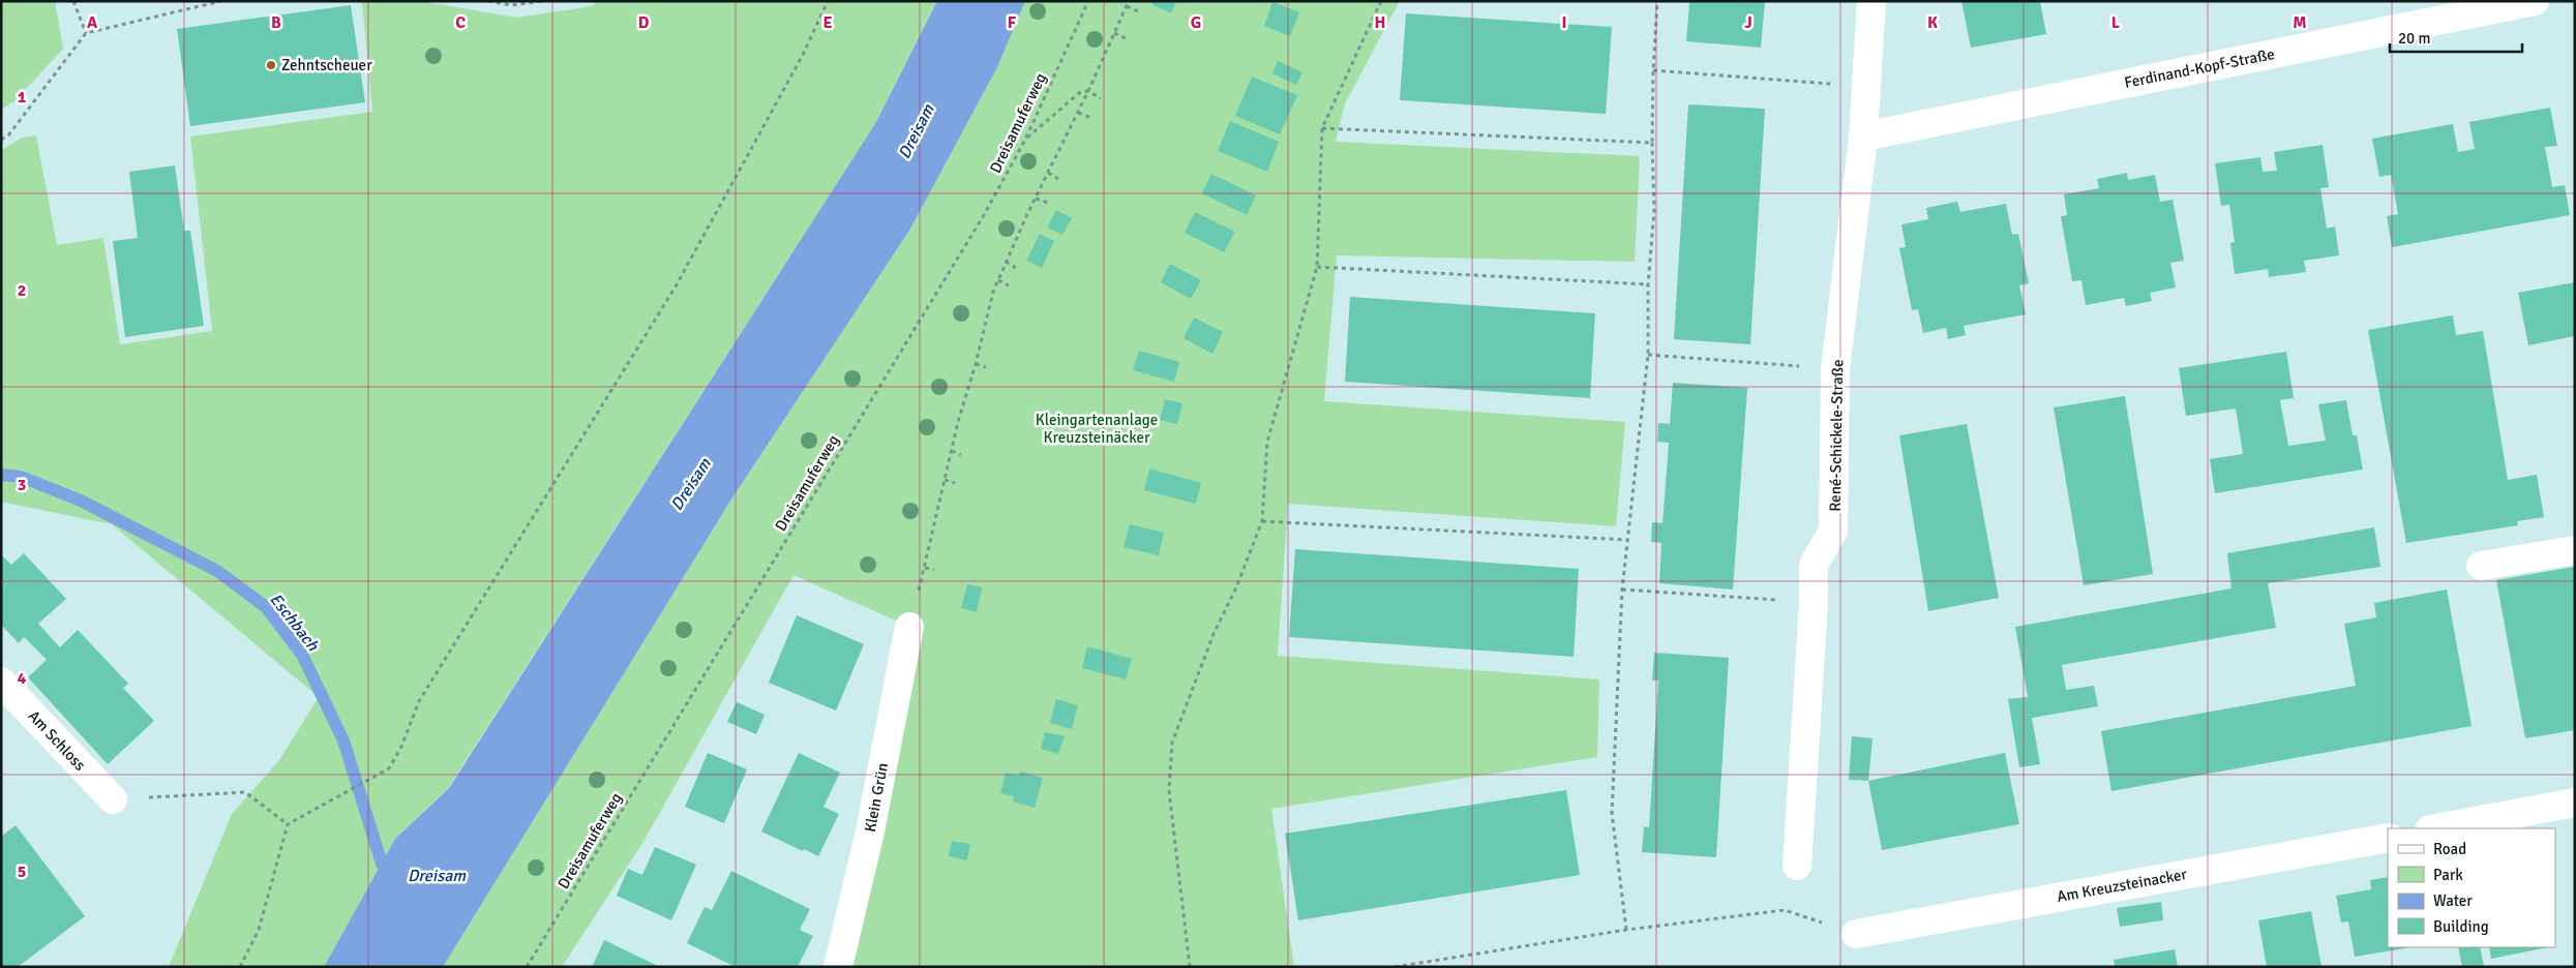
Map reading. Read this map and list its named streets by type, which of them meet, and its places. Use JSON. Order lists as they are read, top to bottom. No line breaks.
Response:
{"streets":{"street":["Ferdinand-Kopf-Straße","René-Schickele-Straße","Am Schloss","Klein Grün","Am Kreuzsteinacker"],"path":["Dreisamuferweg"]},"crossings":[["Ferdinand-Kopf-Straße","René-Schickele-Straße"]],"water":["Dreisam","Eschbach"],"parks":["Kleingartenanlage Kreuzsteinäcker"],"places":["Zehntscheuer"],"legend":["Road","Park","Water","Building"],"scale_bar":"20 m","grid":{"columns":["A","B","C","D","E","F","G","H","I","J","K","L","M"],"rows":["1","2","3","4","5"]}}
